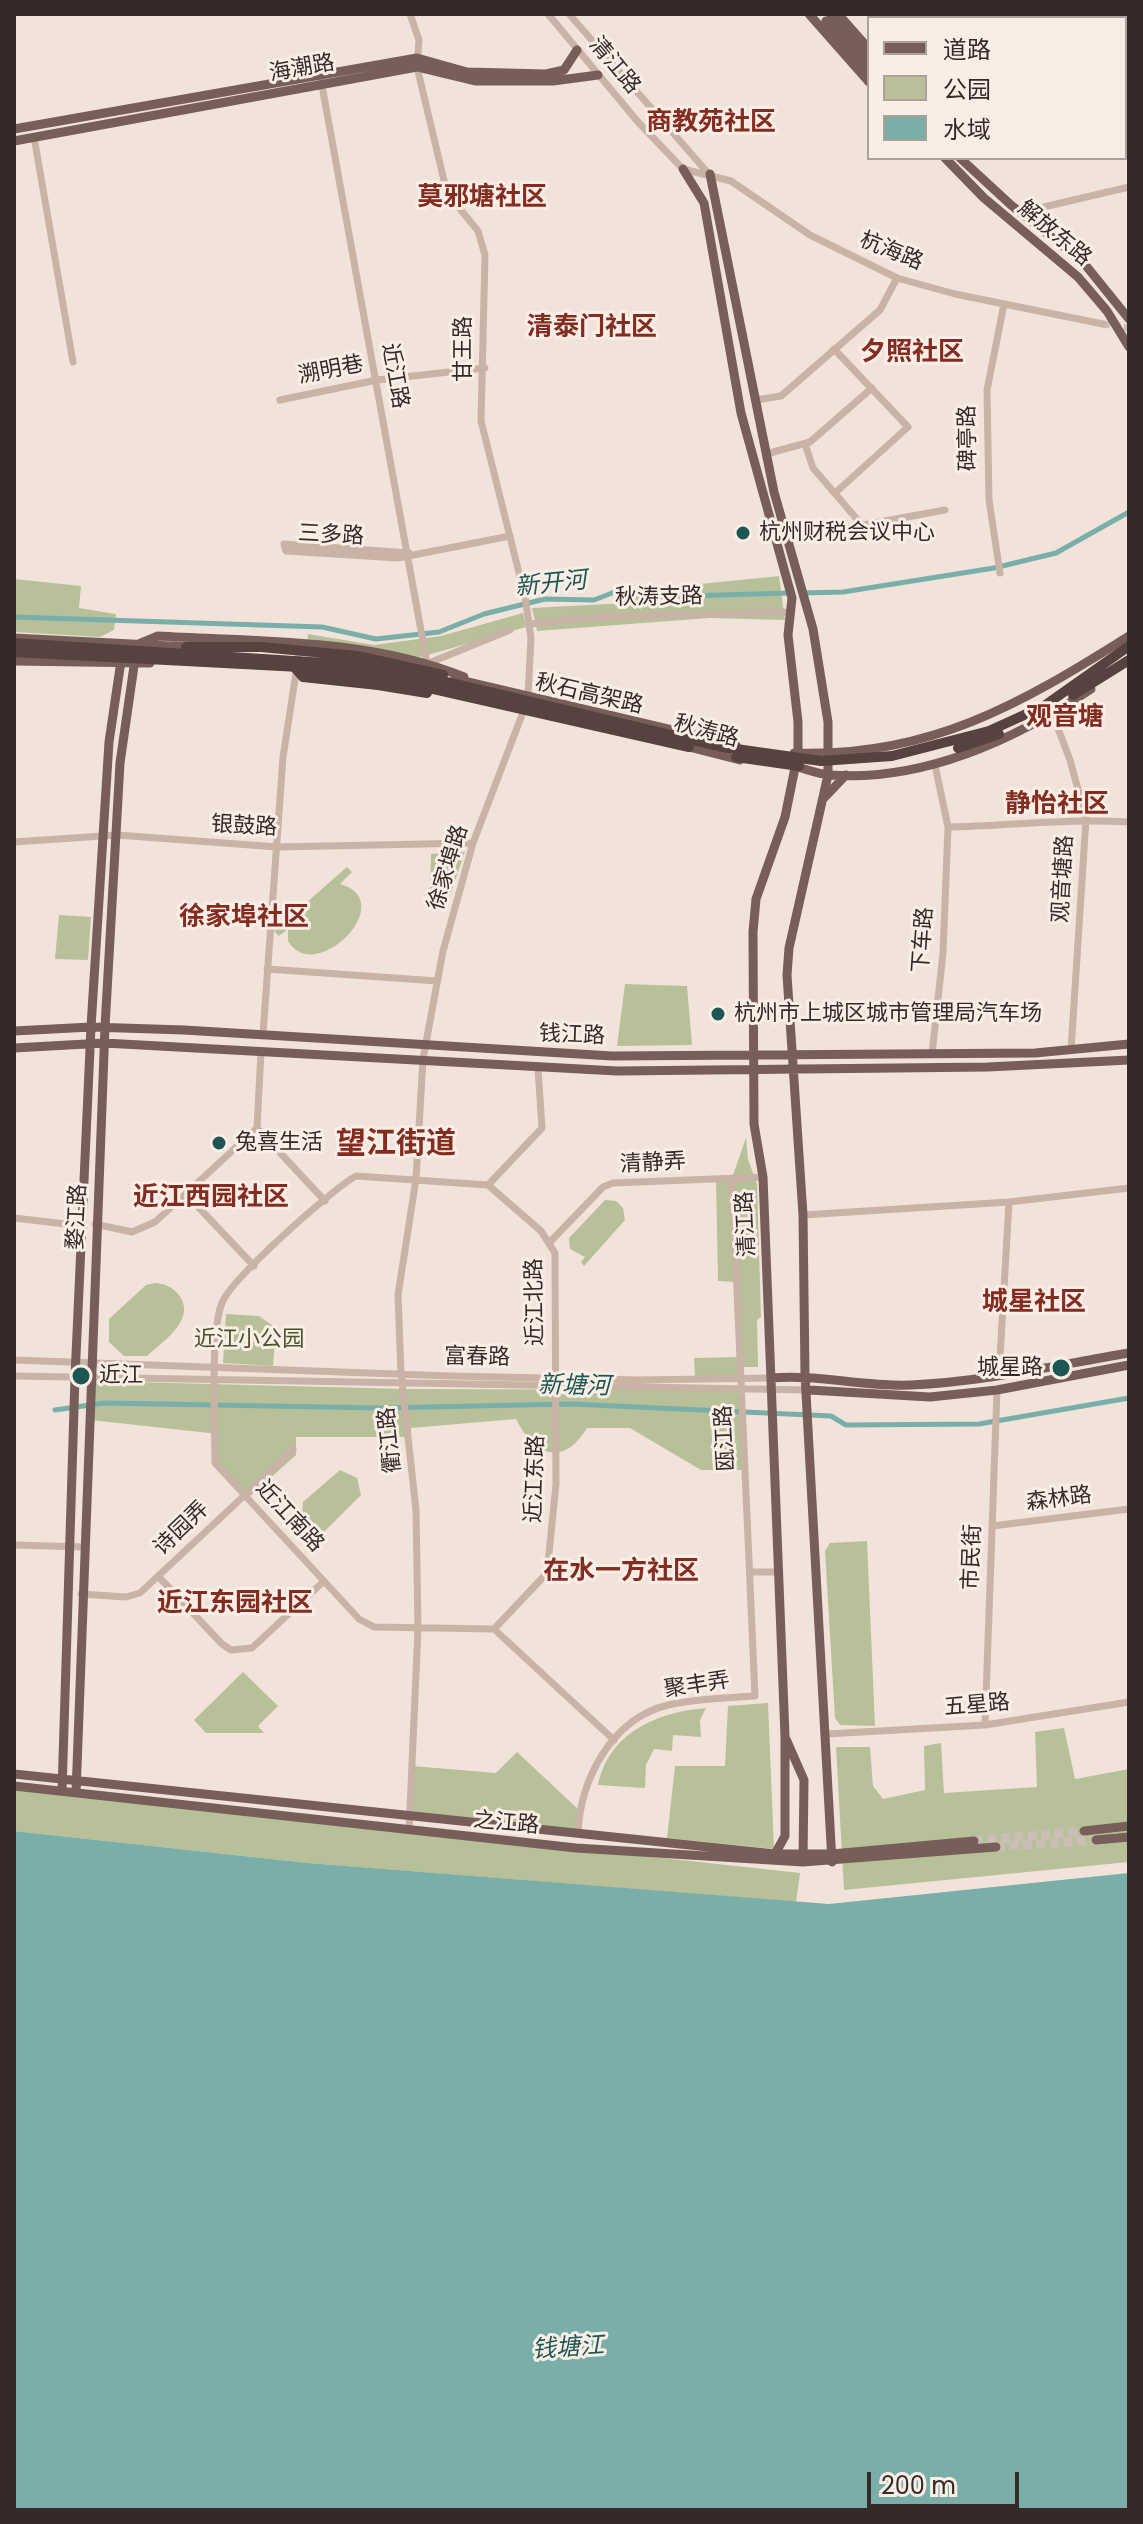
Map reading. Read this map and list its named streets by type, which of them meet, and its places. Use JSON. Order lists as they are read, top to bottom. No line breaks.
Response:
{"streets":{"highway":["秋石高架路"],"main road":["清江路","海潮路","解放东路","秋涛路","钱江路","婺江路","富春路","之江路"],"street":["杭海路","甘王路","溯明巷","近江路","碑亭路","三多路","秋涛支路","银鼓路","徐家埠路","观音塘路","下车路","清静弄","近江北路","瓯江路","衢江路","近江东路","森林路","近江南路","诗园弄","市民街","聚丰弄","五星路"]},"crossings":[["清江路","海潮路"],["清江路","杭海路"],["清江路","秋涛支路"],["清江路","秋涛路"],["清江路","钱江路"],["清江路","清静弄"],["清江路","富春路"],["清江路","之江路"],["海潮路","甘王路"],["海潮路","近江路"],["杭海路","碑亭路"],["甘王路","溯明巷"],["甘王路","三多路"],["甘王路","秋涛支路"],["甘王路","秋涛路"],["甘王路","徐家埠路"],["溯明巷","近江路"],["近江路","三多路"],["近江路","秋涛路"],["秋石高架路","秋涛路"],["秋涛路","徐家埠路"],["秋涛路","观音塘路"],["秋涛路","下车路"],["秋涛路","婺江路"],["银鼓路","徐家埠路"],["银鼓路","婺江路"],["徐家埠路","钱江路"],["徐家埠路","衢江路"],["观音塘路","钱江路"],["下车路","钱江路"],["钱江路","婺江路"],["钱江路","衢江路"],["清静弄","近江北路"],["清静弄","瓯江路"],["婺江路","富春路"],["婺江路","诗园弄"],["婺江路","之江路"],["近江北路","富春路"],["近江北路","近江东路"],["富春路","瓯江路"],["富春路","衢江路"],["富春路","近江东路"],["富春路","近江南路"],["富春路","市民街"],["瓯江路","聚丰弄"],["衢江路","近江南路"],["衢江路","之江路"],["森林路","市民街"],["近江南路","诗园弄"],["市民街","五星路"],["聚丰弄","之江路"]],"districts":["商教苑社区","莫邪塘社区","清泰门社区","夕照社区","观音塘","静怡社区","徐家埠社区","望江街道","近江西园社区","城星社区","在水一方社区","近江东园社区"],"water":["新开河","新塘河","钱塘江"],"parks":["近江小公园"],"places":["杭州财税会议中心","杭州市上城区城市管理局汽车场","兔喜生活","城星路","近江"],"legend":["道路","公园","水域"],"scale_bar":"200 m"}
